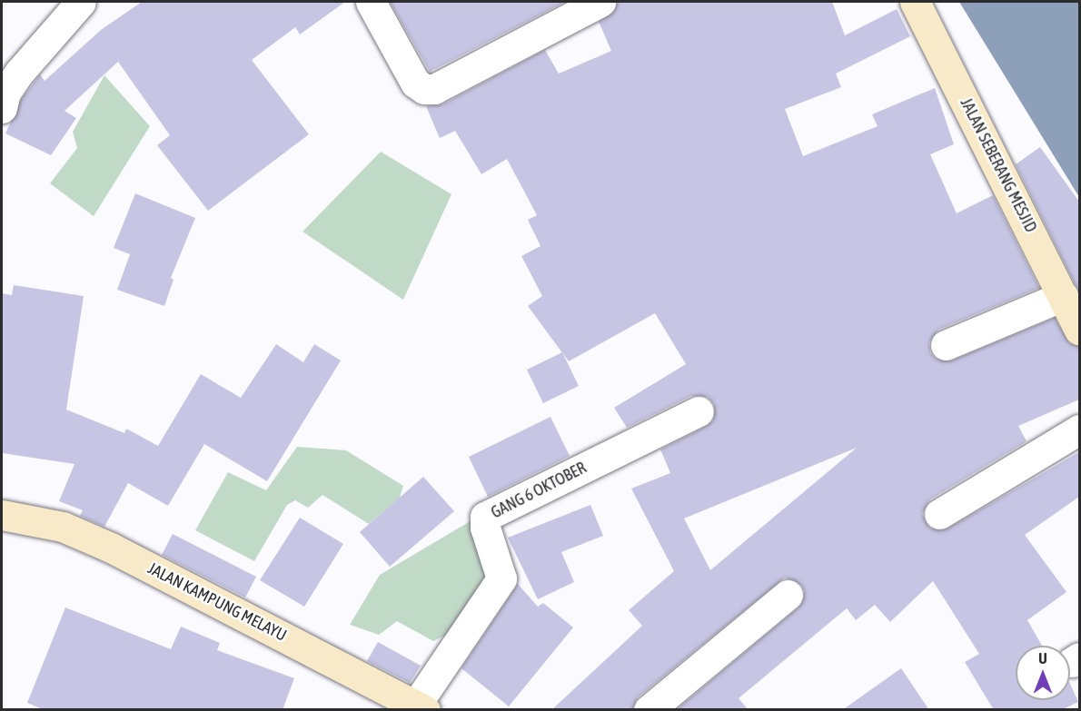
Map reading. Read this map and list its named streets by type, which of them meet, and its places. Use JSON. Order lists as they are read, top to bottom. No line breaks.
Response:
{"streets":{"main road":["JALAN SEBERANG MESJID","JALAN KAMPUNG MELAYU"],"street":["GANG 6 OKTOBER"]},"crossings":[["GANG 6 OKTOBER","JALAN KAMPUNG MELAYU"]],"north":"top"}
